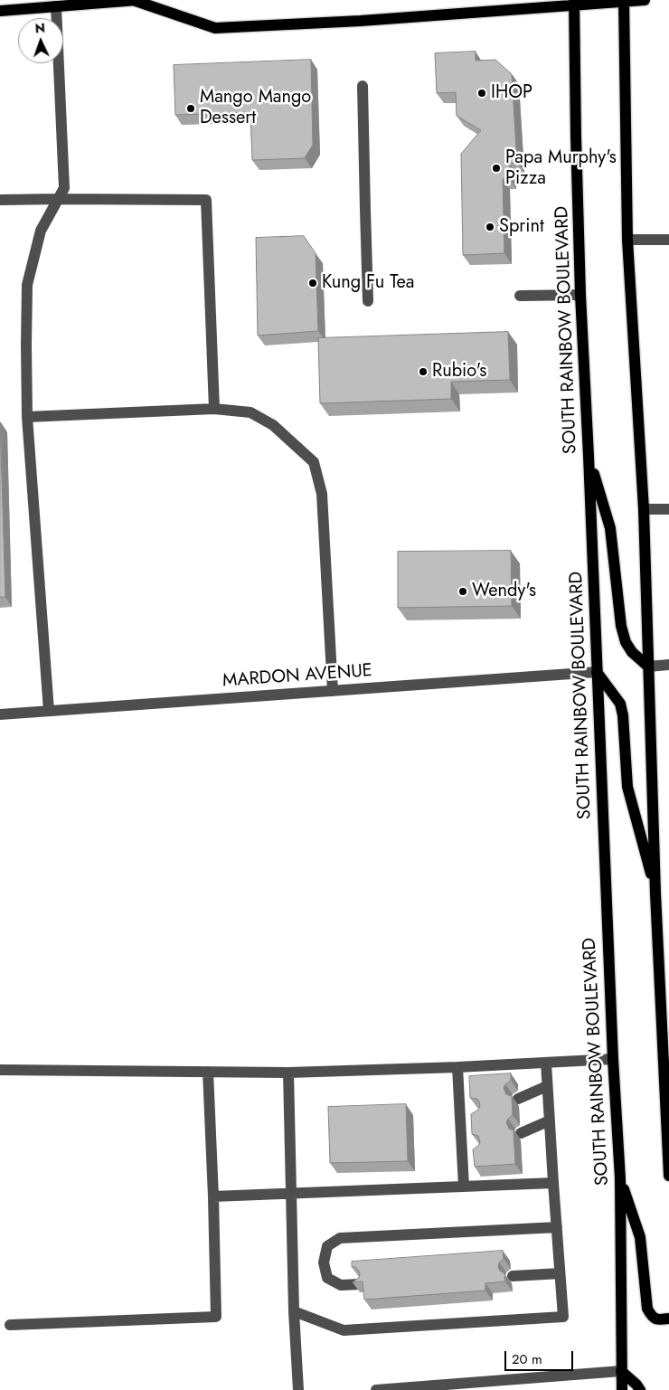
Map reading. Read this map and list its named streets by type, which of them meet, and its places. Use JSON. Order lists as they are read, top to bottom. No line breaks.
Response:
{"streets":{"main road":["SOUTH RAINBOW BOULEVARD"],"street":["MARDON AVENUE"]},"crossings":[["SOUTH RAINBOW BOULEVARD","MARDON AVENUE"]],"places":["IHOP","Mango Mango Dessert","Papa Murphy's Pizza","Sprint","Kung Fu Tea","Rubio's","Wendy's"],"scale_bar":"20 m","north":"top"}
